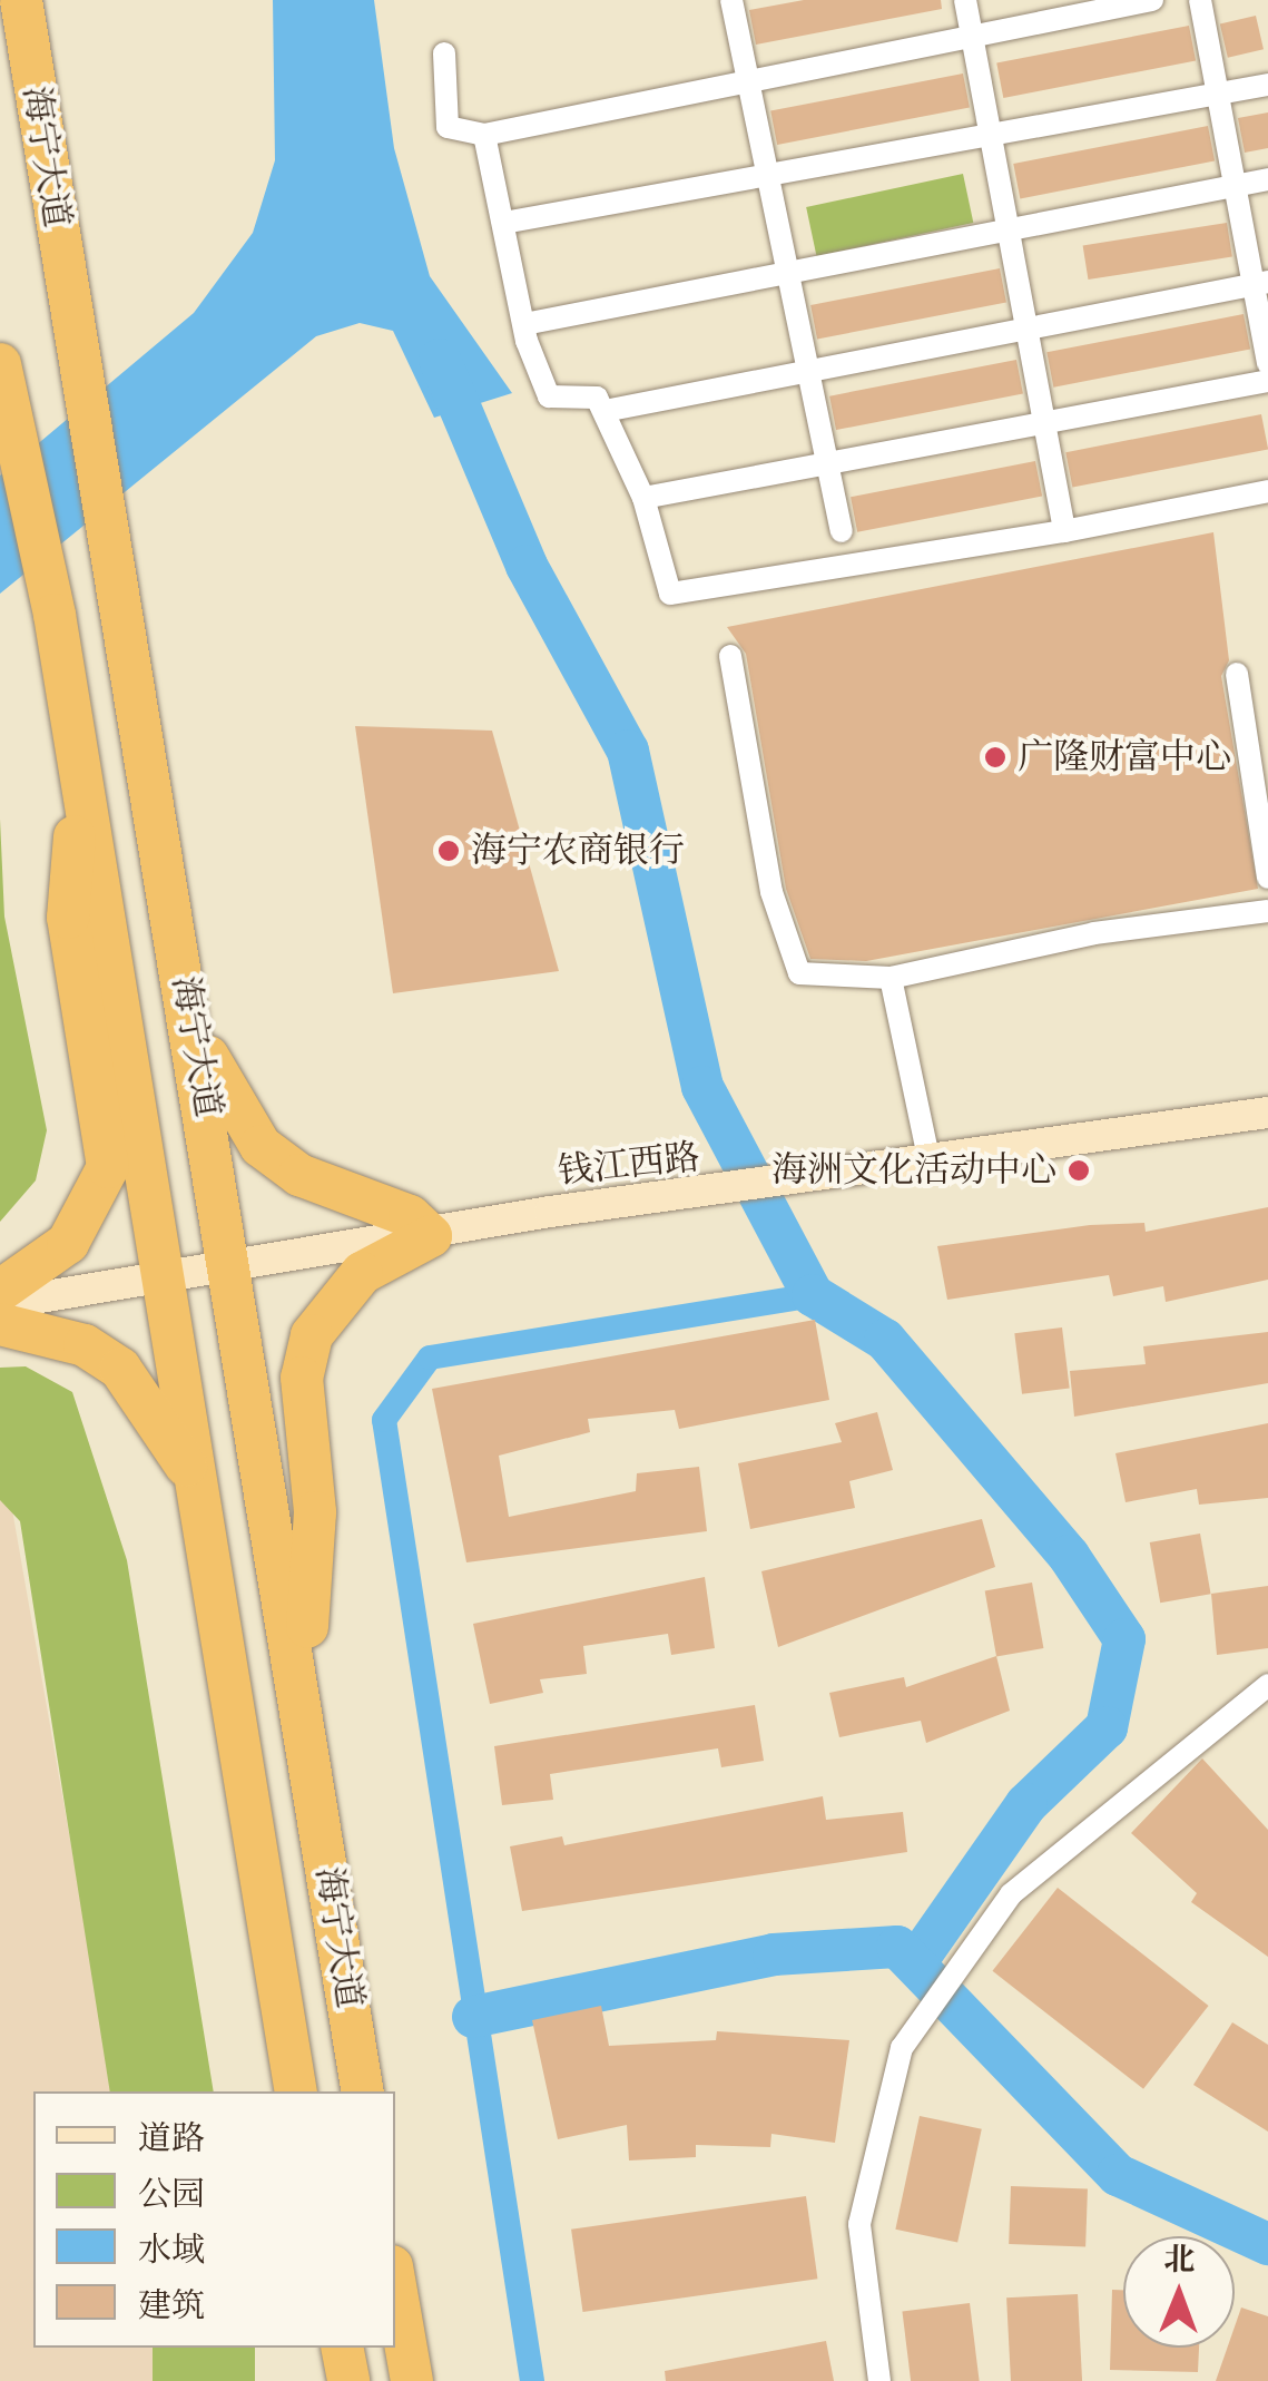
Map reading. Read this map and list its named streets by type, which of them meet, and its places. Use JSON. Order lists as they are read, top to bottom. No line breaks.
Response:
{"streets":{"highway":["海宁大道"],"main road":["钱江西路"]},"crossings":[["海宁大道","钱江西路"]],"places":["广隆财富中心","海宁农商银行","海洲文化活动中心"],"legend":["道路","公园","水域","建筑"],"north":"top"}
